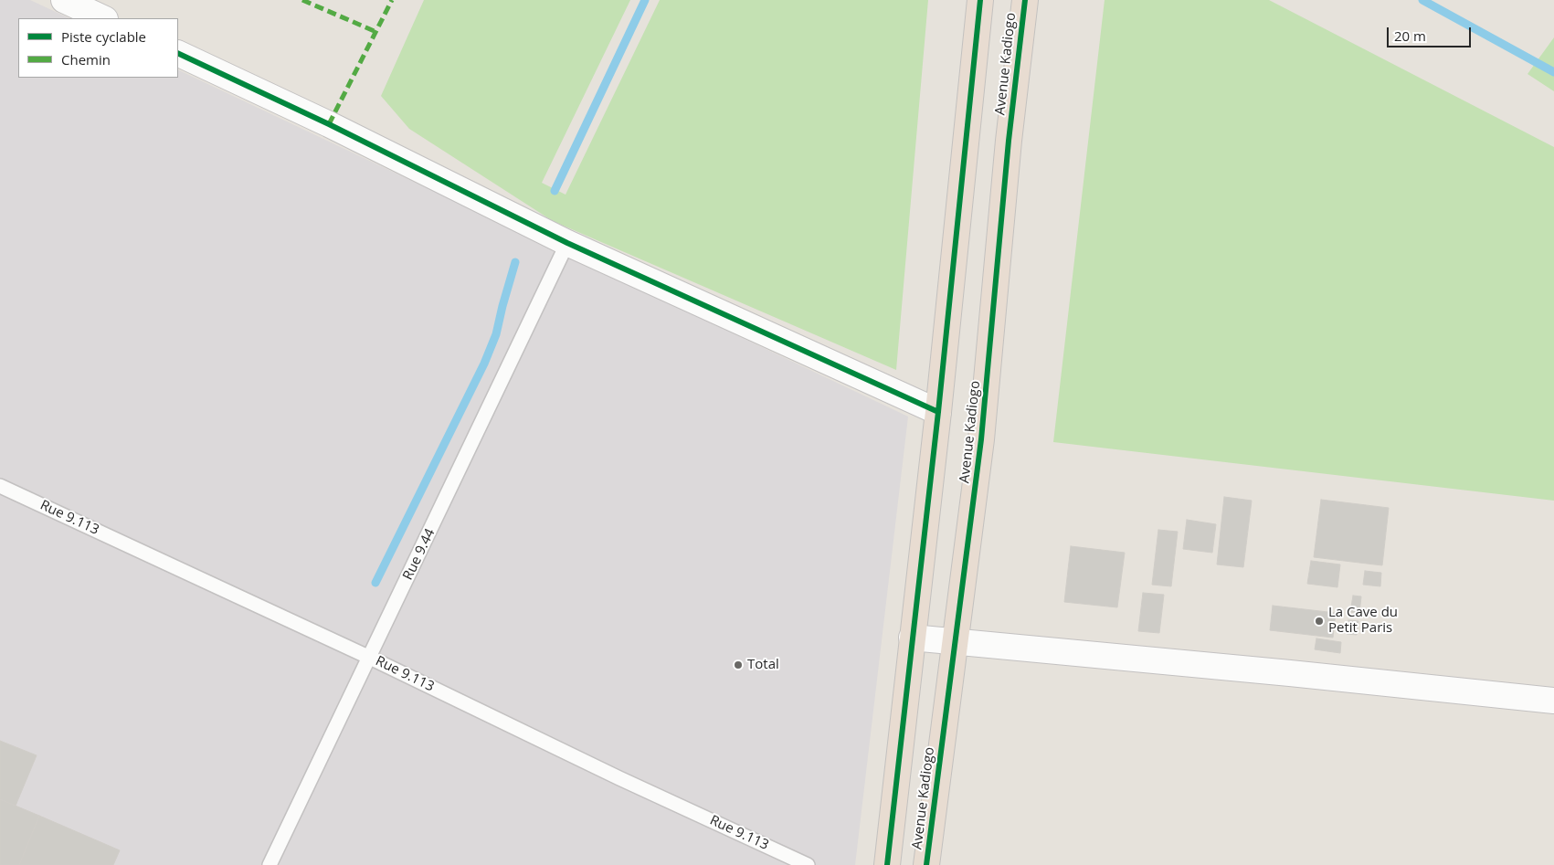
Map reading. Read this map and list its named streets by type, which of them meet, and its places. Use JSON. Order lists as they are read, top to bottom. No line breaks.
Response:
{"streets":{"highway":["Avenue Kadiogo"],"lane":["Rue 9.113","Rue 9.44"]},"crossings":[["Rue 9.113","Rue 9.44"]],"places":["La Cave du Petit Paris","Total"],"legend":["Piste cyclable","Chemin"],"scale_bar":"20 m"}
